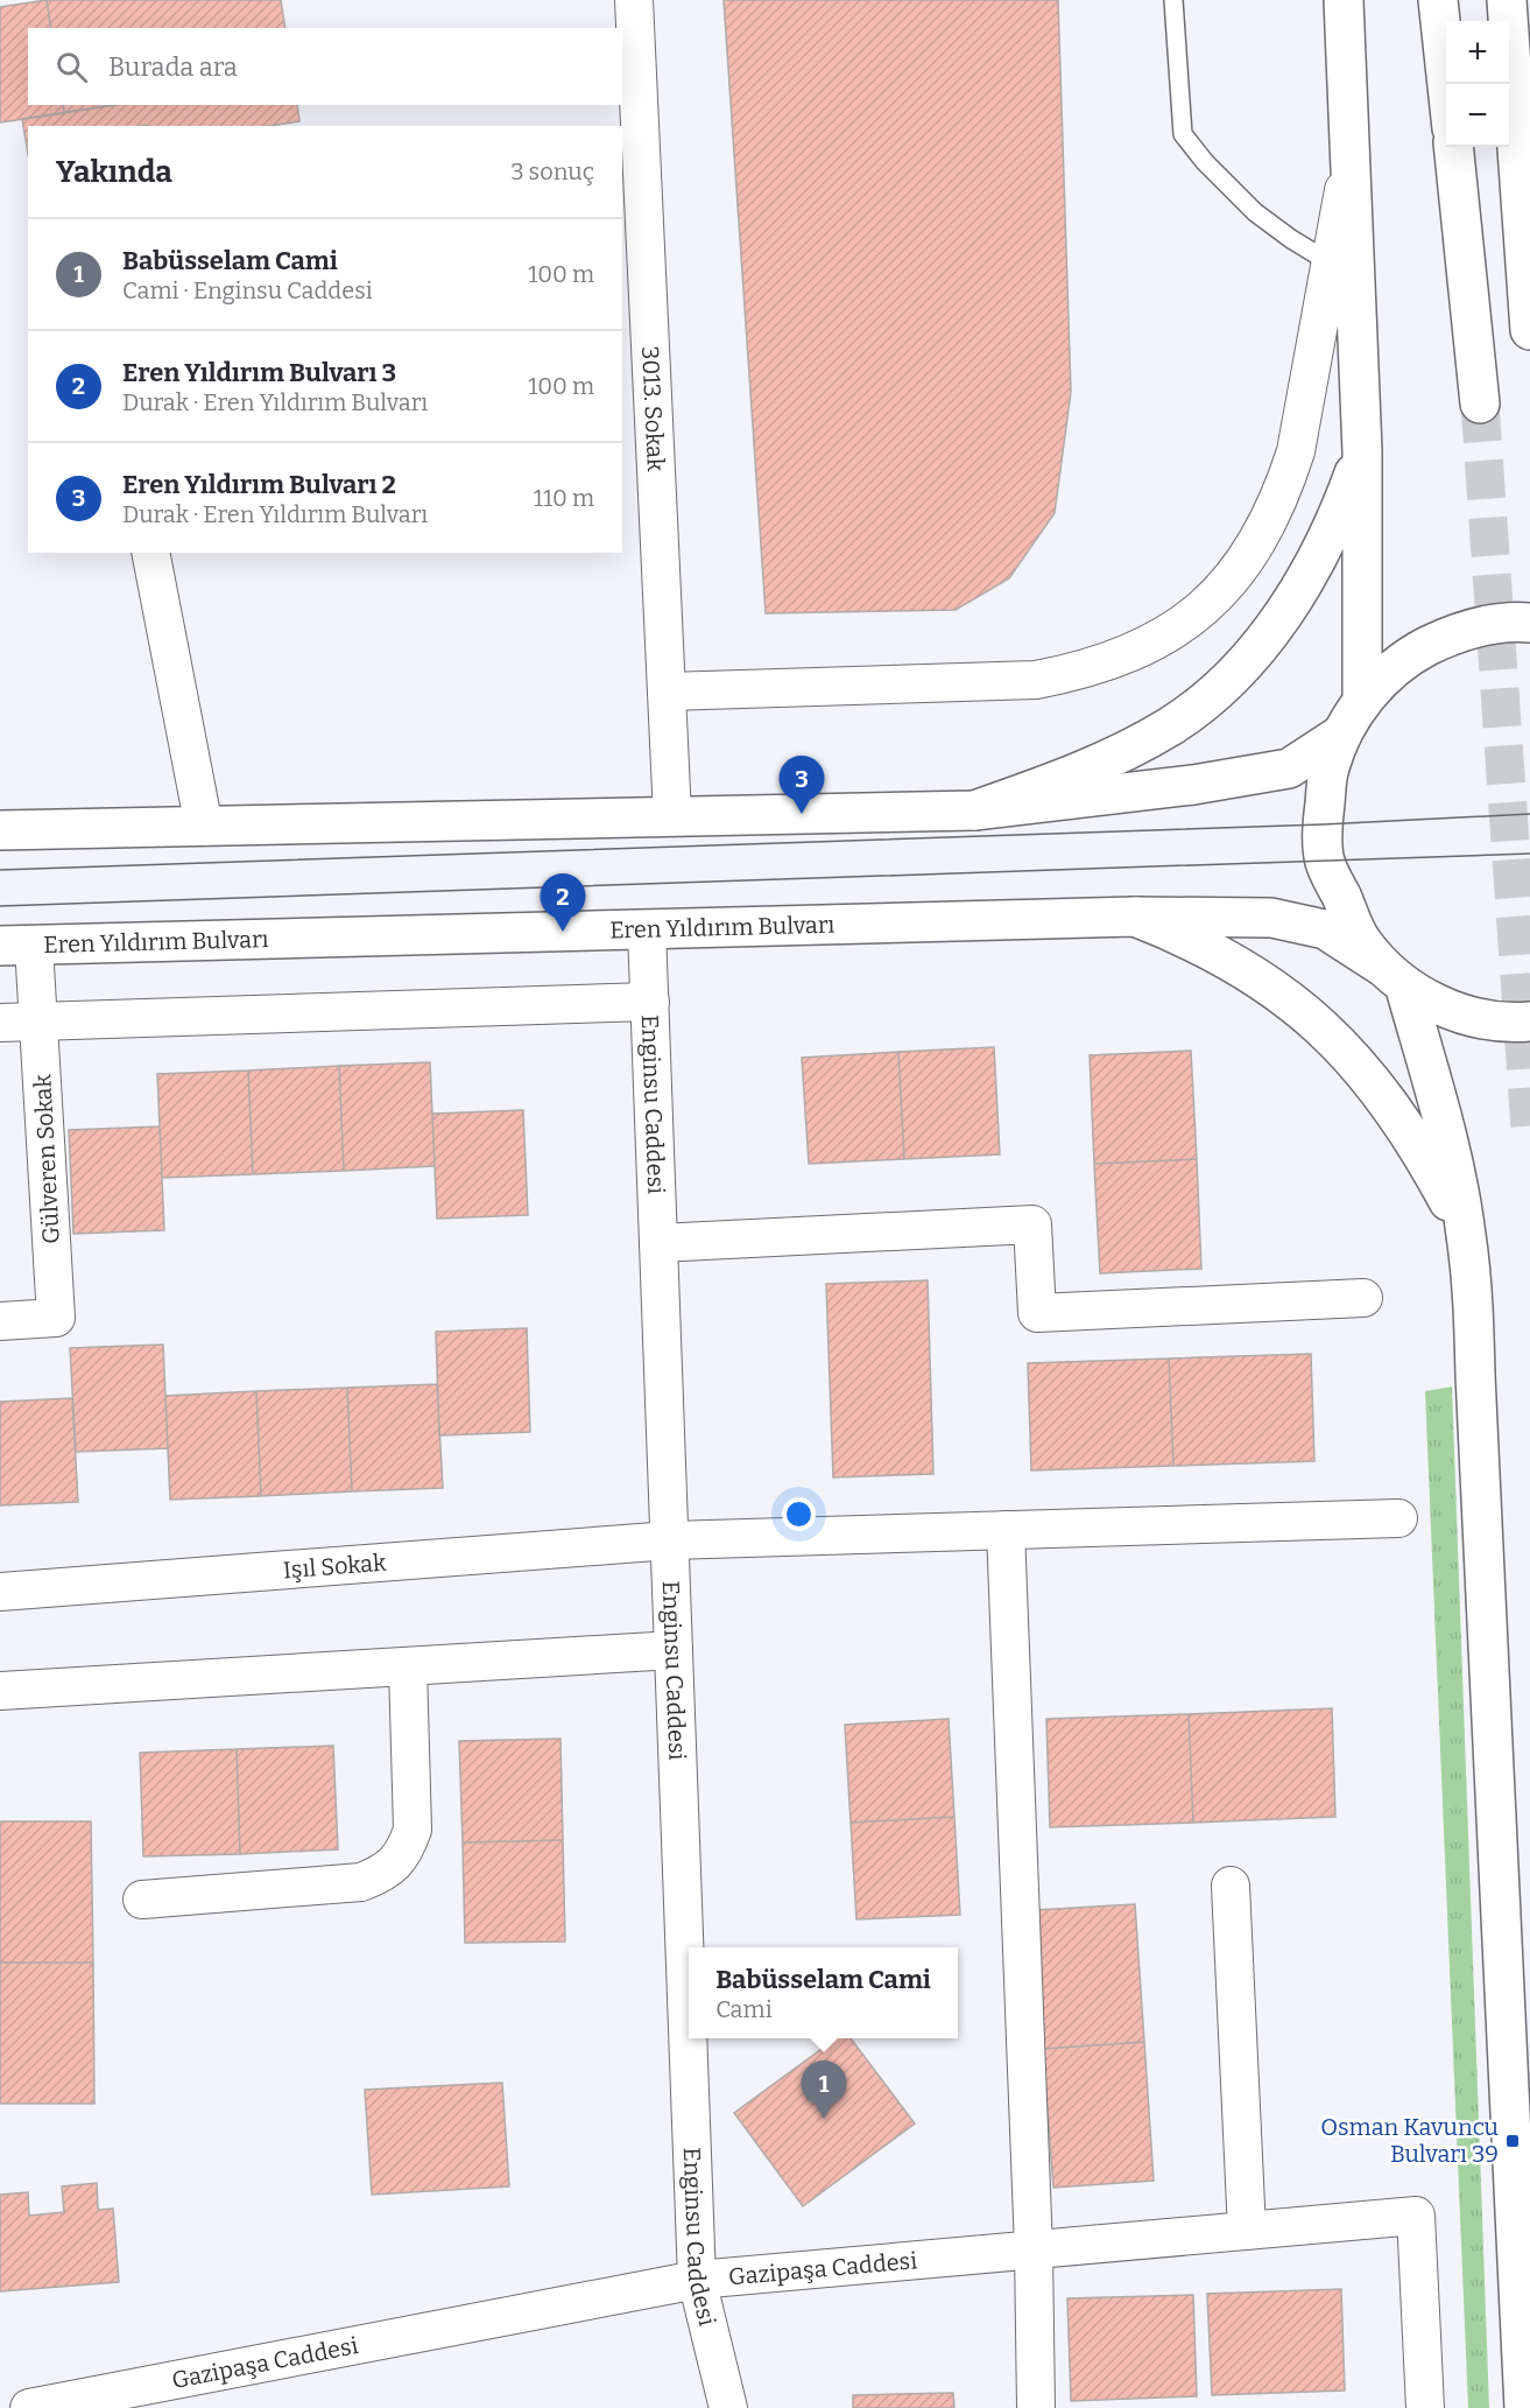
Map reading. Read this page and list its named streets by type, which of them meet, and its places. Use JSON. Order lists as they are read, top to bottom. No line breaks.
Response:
{"streets":{"main road":["Eren Yıldırım Bulvarı"],"street":["3013. Sokak","Enginsu Caddesi","Gülveren Sokak","Işıl Sokak","Gazipaşa Caddesi"]},"crossings":[["Eren Yıldırım Bulvarı","Enginsu Caddesi"],["Eren Yıldırım Bulvarı","Gülveren Sokak"],["Enginsu Caddesi","Işıl Sokak"],["Enginsu Caddesi","Gazipaşa Caddesi"]],"places":{"transit":["Osman Kavuncu Bulvarı 39"]},"page":{"map_buttons":["+","−"],"search":"Burada ara","heading":["Yakında","3 sonuç"],"list":[{"mark":"1","name":"Babüsselam Cami","note":"Cami · Enginsu Caddesi","value":"100 m"},{"mark":"2","name":"Eren Yıldırım Bulvarı 3","note":"Durak · Eren Yıldırım Bulvarı","value":"100 m"},{"mark":"3","name":"Eren Yıldırım Bulvarı 2","note":"Durak · Eren Yıldırım Bulvarı","value":"110 m"}],"pins":["3","2","1"],"popup":["Babüsselam Cami","Cami"]}}
